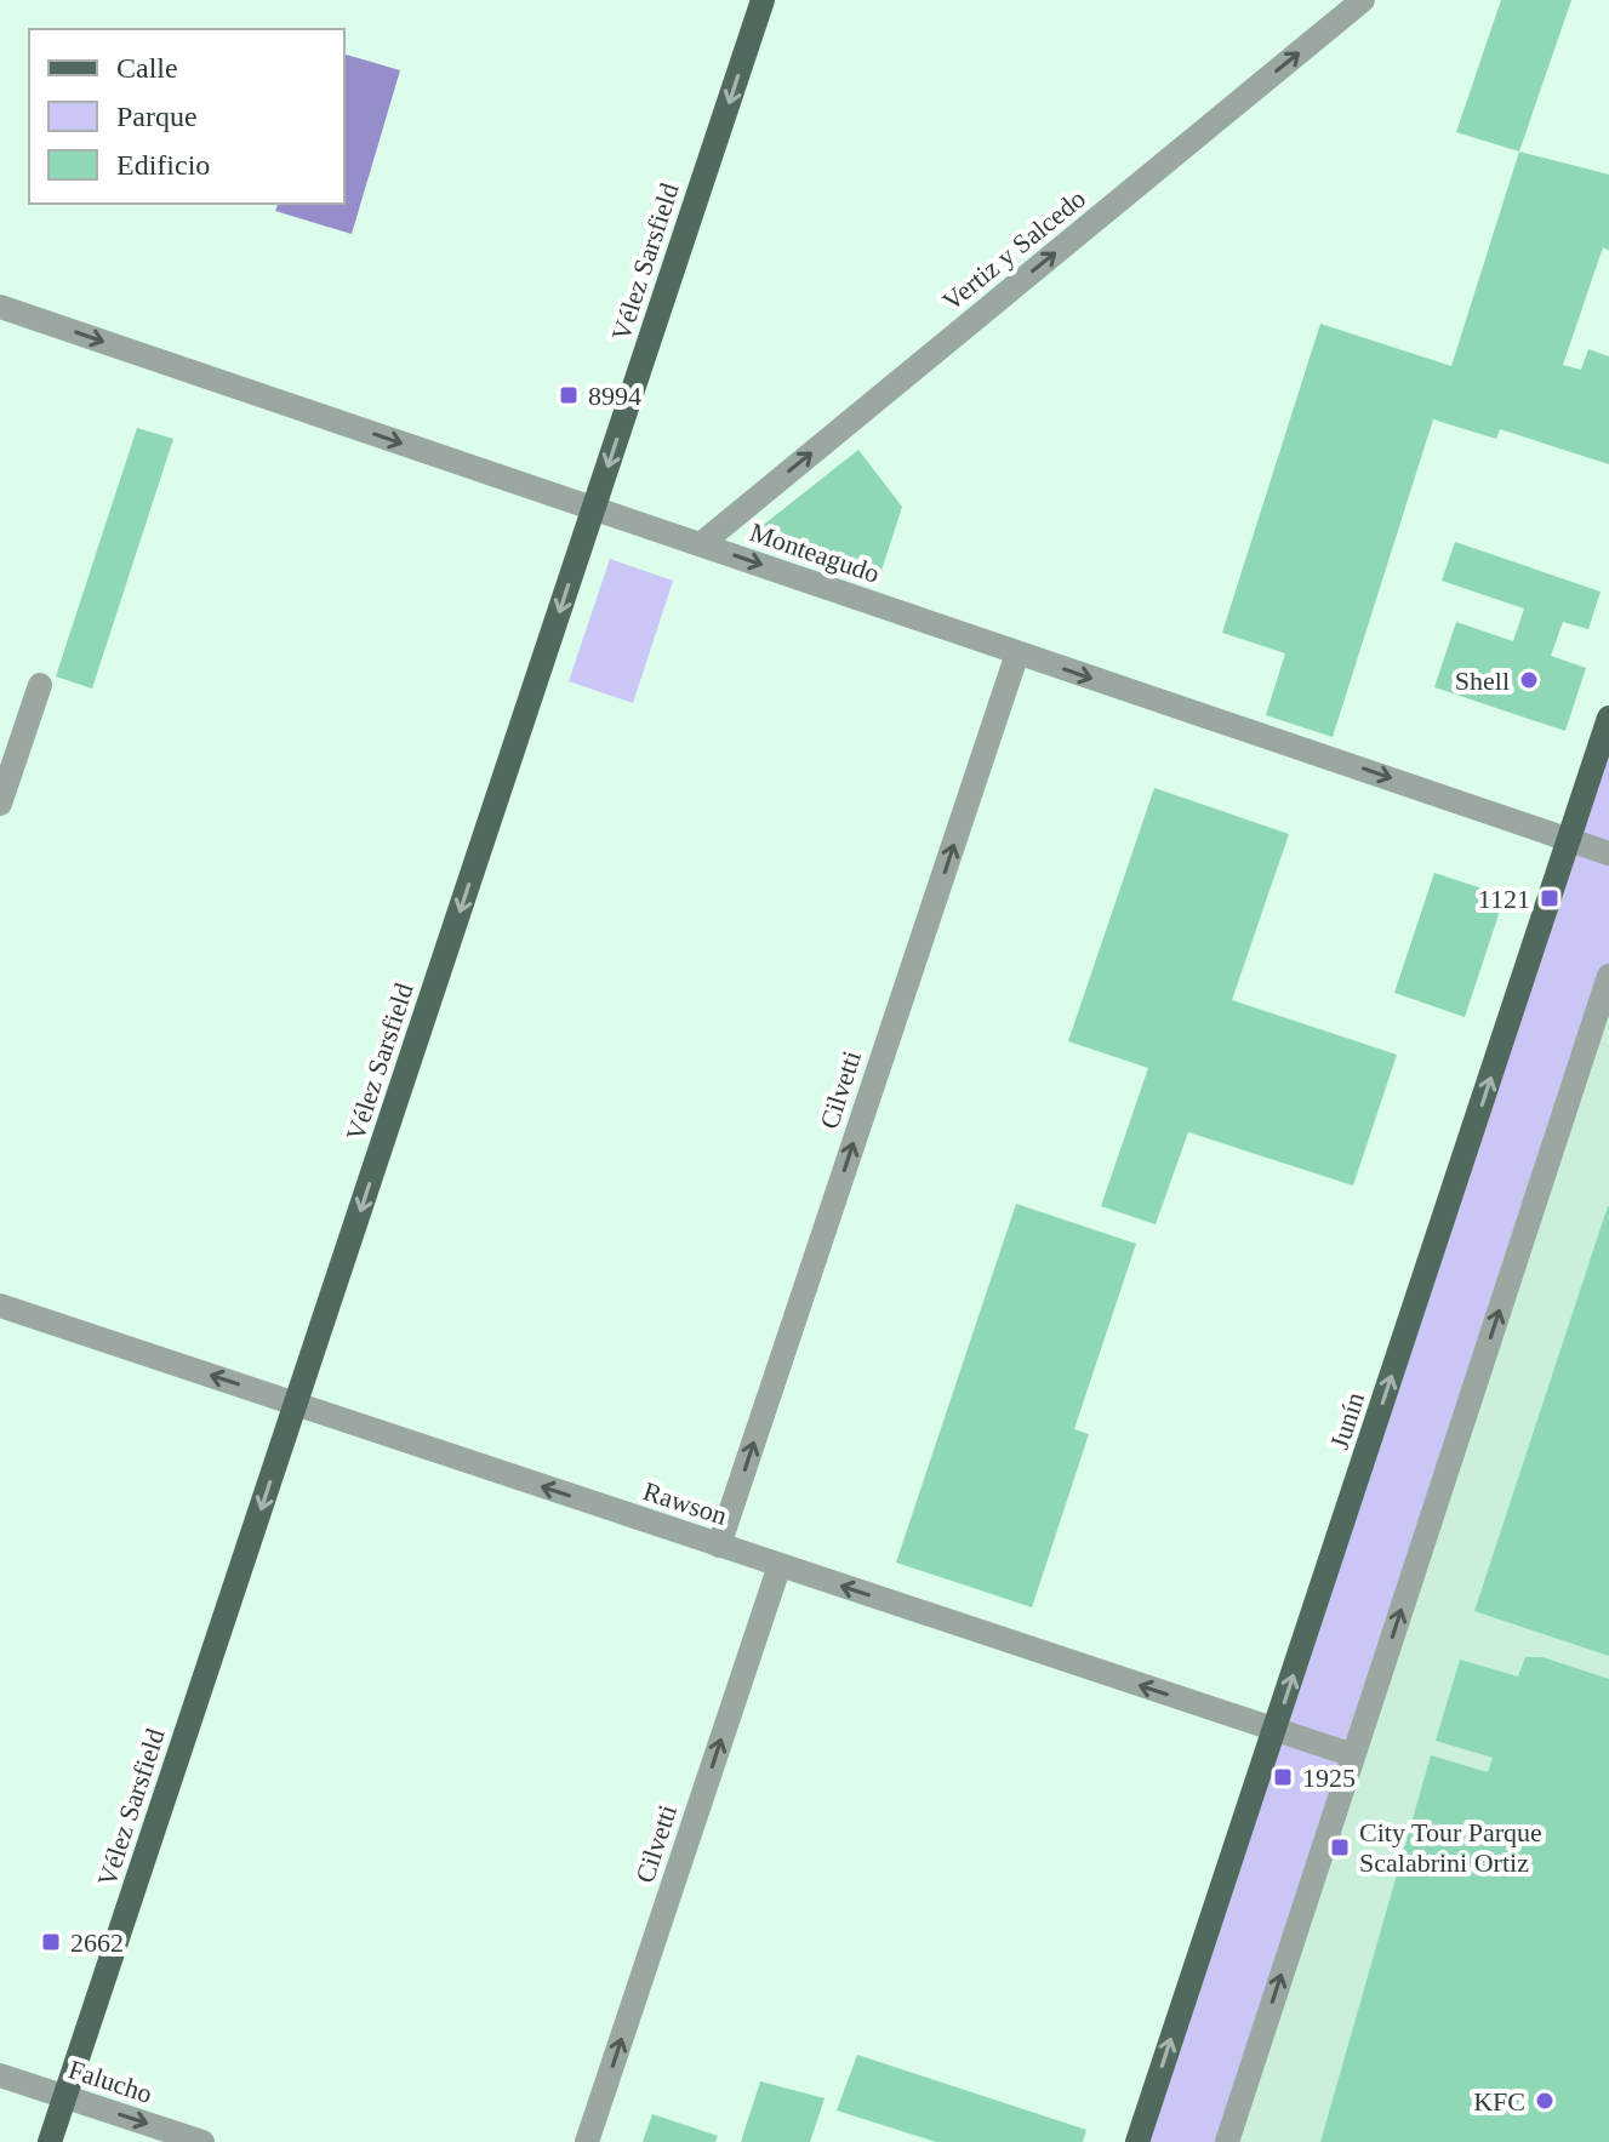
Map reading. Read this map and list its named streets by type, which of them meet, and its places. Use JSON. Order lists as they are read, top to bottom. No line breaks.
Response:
{"streets":{"main road":["Vélez Sarsfield","Junín"],"street":["Vertiz y Salcedo","Monteagudo","Cilvetti","Rawson","Falucho"]},"crossings":[["Vertiz y Salcedo","Monteagudo"],["Vélez Sarsfield","Monteagudo"],["Vélez Sarsfield","Rawson"],["Vélez Sarsfield","Falucho"],["Monteagudo","Cilvetti"],["Monteagudo","Junín"],["Cilvetti","Rawson"],["Junín","Rawson"]],"one_way":["Vertiz y Salcedo","Vélez Sarsfield","Monteagudo","Cilvetti","Junín","Rawson","Falucho"],"places":{"transit":["8994","1121","1925","City Tour Parque Scalabrini Ortiz","2662"],"other":["Shell","KFC"]},"legend":["Calle","Parque","Edificio"]}
